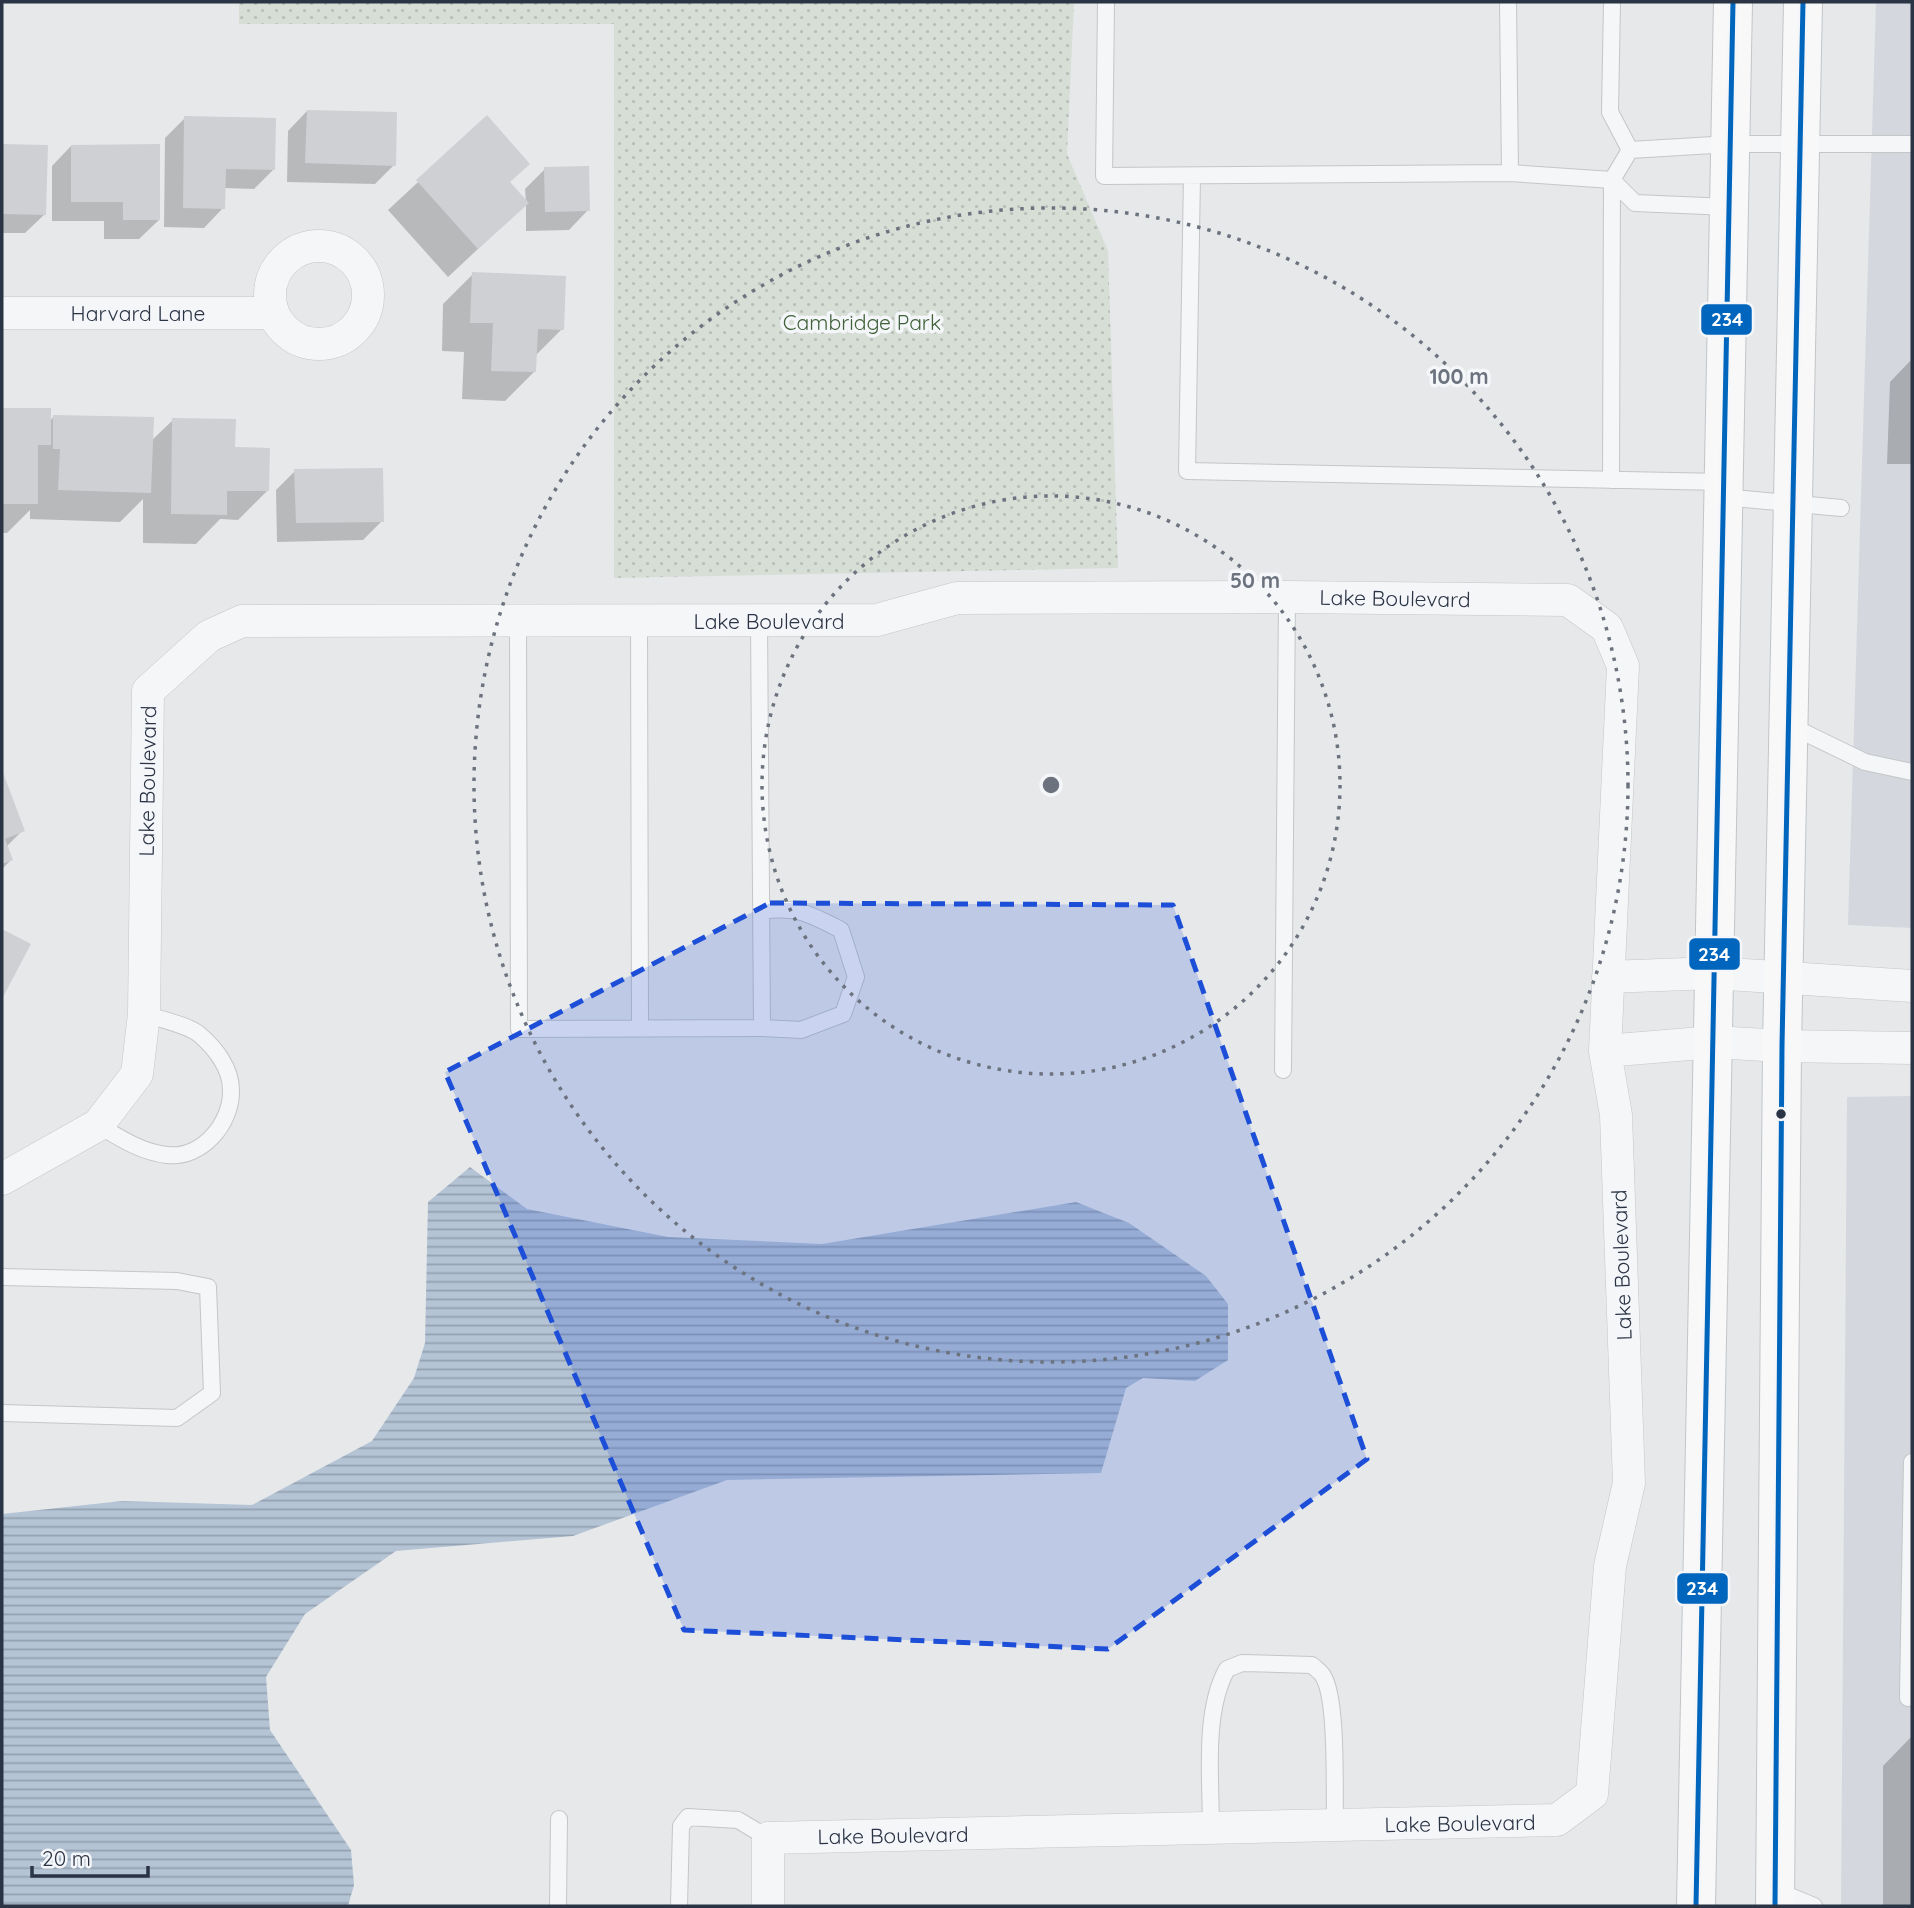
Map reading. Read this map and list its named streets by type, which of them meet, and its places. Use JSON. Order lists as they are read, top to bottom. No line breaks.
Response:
{"streets":{"street":["Harvard Lane","Lake Boulevard"]},"parks":["Cambridge Park"],"lines":["transit line 234"],"scale_bar":"20 m","rings":["100 m","50 m"]}
